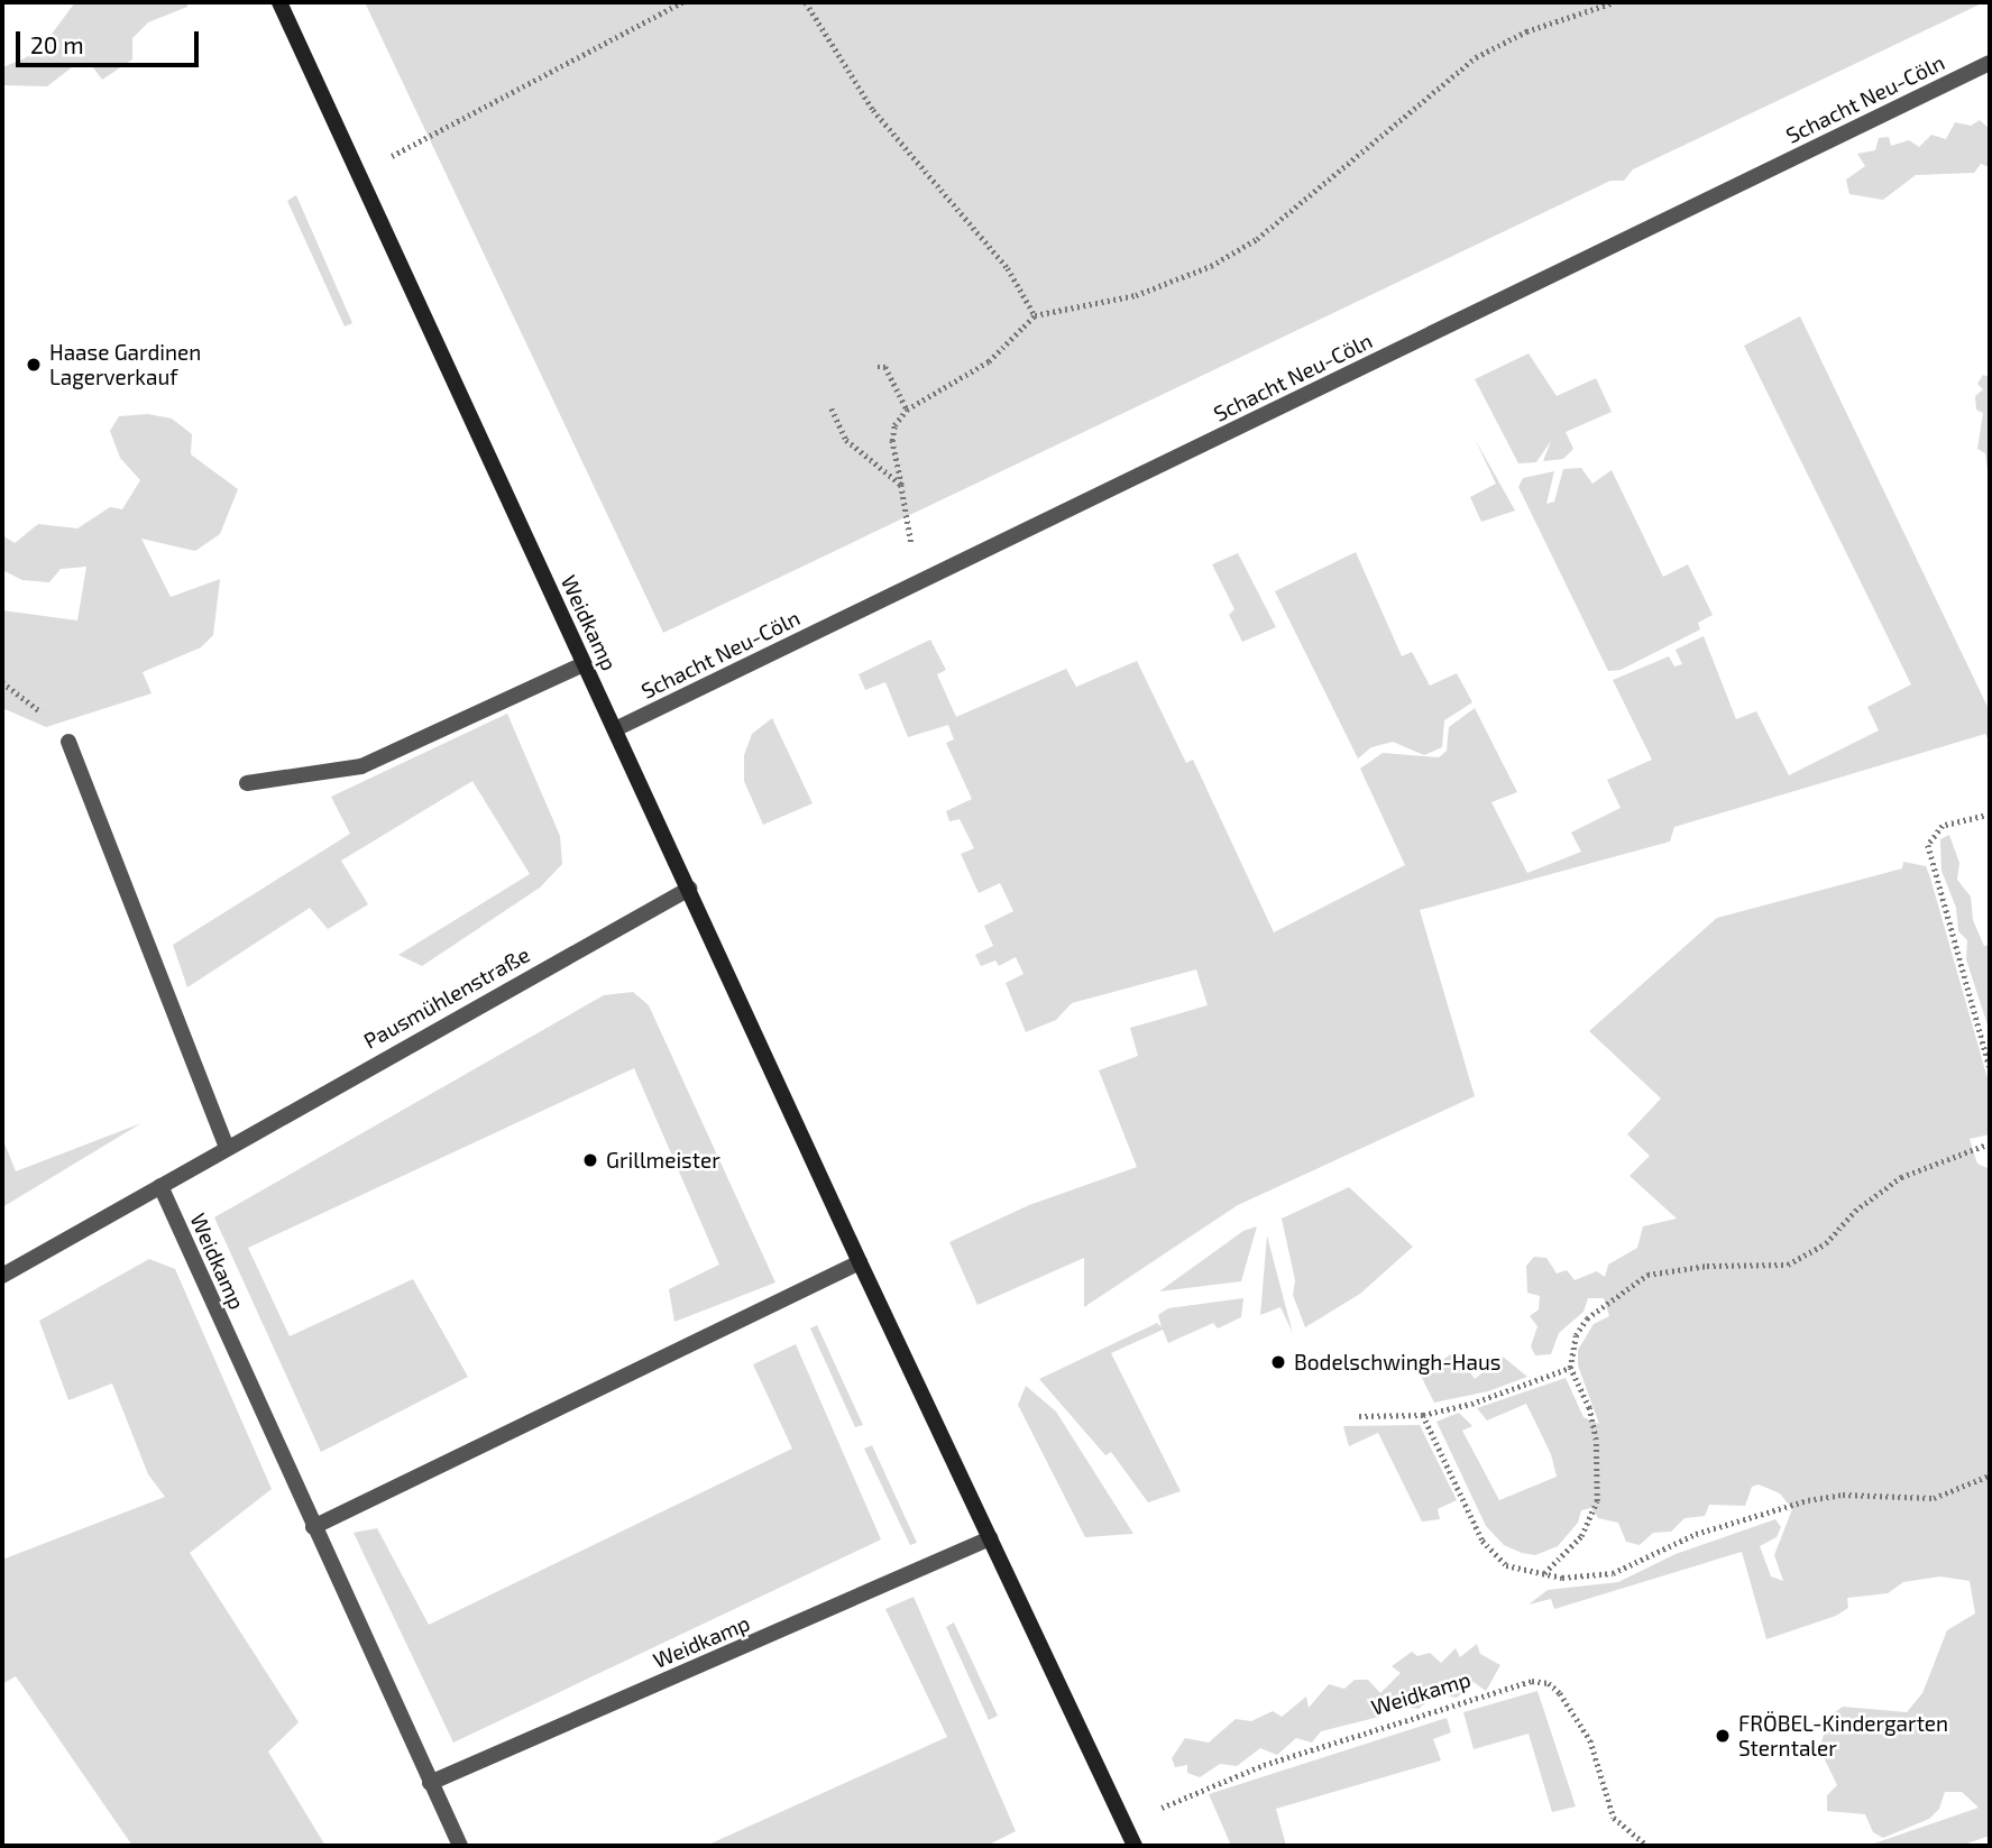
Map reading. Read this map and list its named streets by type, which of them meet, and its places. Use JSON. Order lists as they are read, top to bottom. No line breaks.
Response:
{"streets":{"street":["Schacht Neu-Cöln","Weidkamp","Pausmühlenstraße"]},"crossings":[["Schacht Neu-Cöln","Weidkamp"],["Weidkamp","Pausmühlenstraße"]],"places":["Haase Gardinen Lagerverkauf","Grillmeister","Bodelschwingh-Haus","FRÖBEL-Kindergarten Sterntaler"],"scale_bar":"20 m"}
